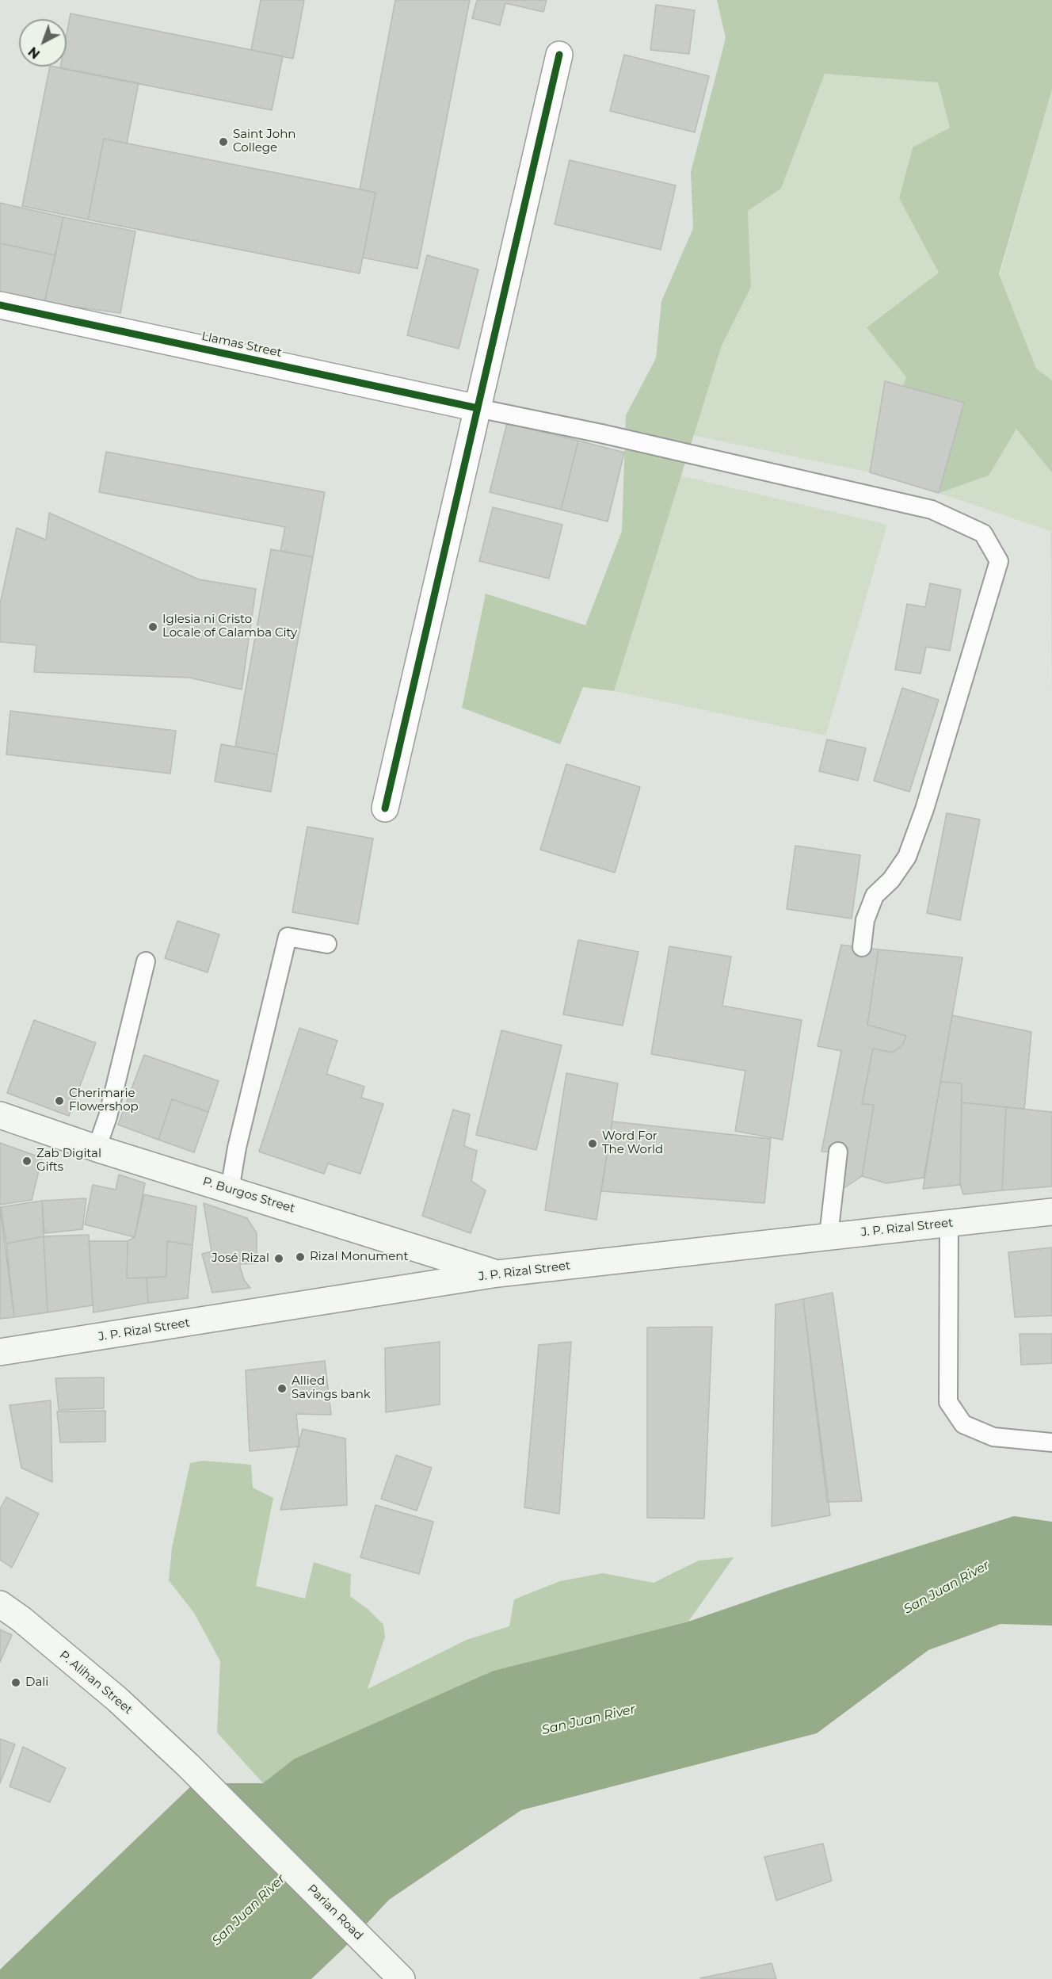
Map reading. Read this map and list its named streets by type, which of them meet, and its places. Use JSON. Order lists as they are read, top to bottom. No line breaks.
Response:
{"streets":{"main road":["P. Burgos Street","J. P. Rizal Street","P. Alihan Street","Parian Road"],"street":["Llamas Street"]},"crossings":[["P. Burgos Street","J. P. Rizal Street"],["P. Alihan Street","Parian Road"]],"water":["San Juan River"],"places":["Saint John College","Iglesia ni Cristo Locale of Calamba City","Cherimarie Flowershop","Word For The World","Zab Digital Gifts","Rizal Monument","José Rizal","Allied Savings bank","Dali"],"north":"bottom left"}
